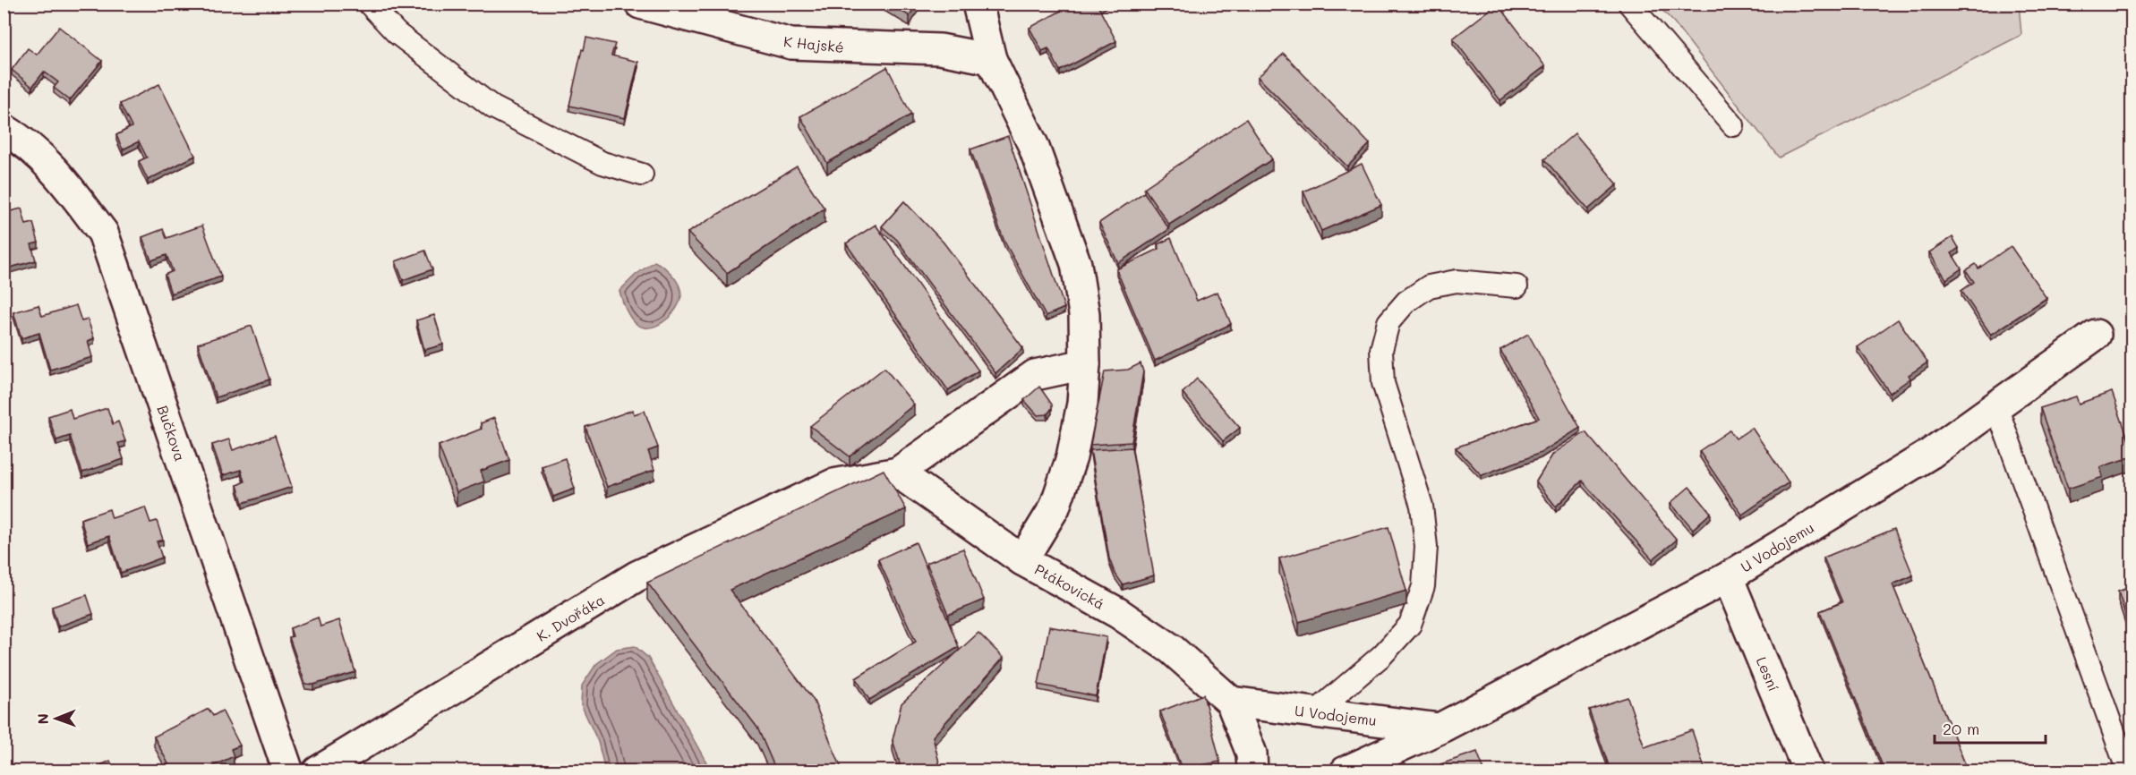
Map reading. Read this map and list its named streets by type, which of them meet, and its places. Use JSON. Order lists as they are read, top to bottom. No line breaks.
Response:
{"streets":{"street":["K Hajské","Bučkova","U Vodojemu","Ptákovická","K. Dvořáka","Lesní"]},"crossings":[["U Vodojemu","Ptákovická"],["U Vodojemu","Lesní"],["Ptákovická","K. Dvořáka"]],"scale_bar":"20 m","north":"left"}
